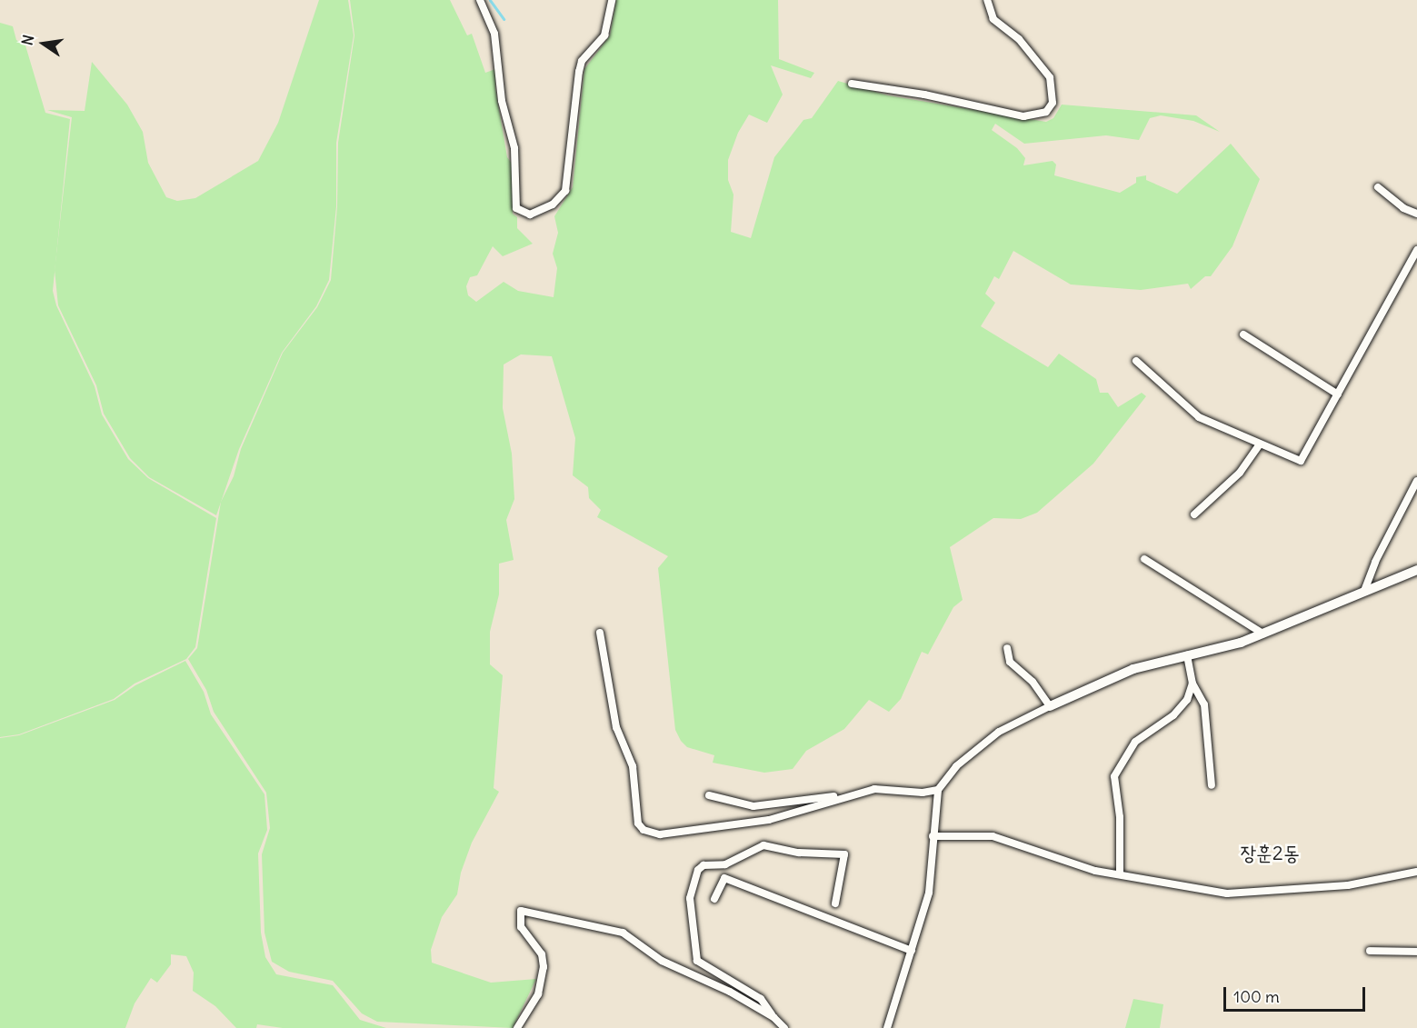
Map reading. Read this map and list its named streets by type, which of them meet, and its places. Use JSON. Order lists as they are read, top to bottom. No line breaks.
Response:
{"districts":["장훈2동"],"scale_bar":"100 m","north":"left"}
